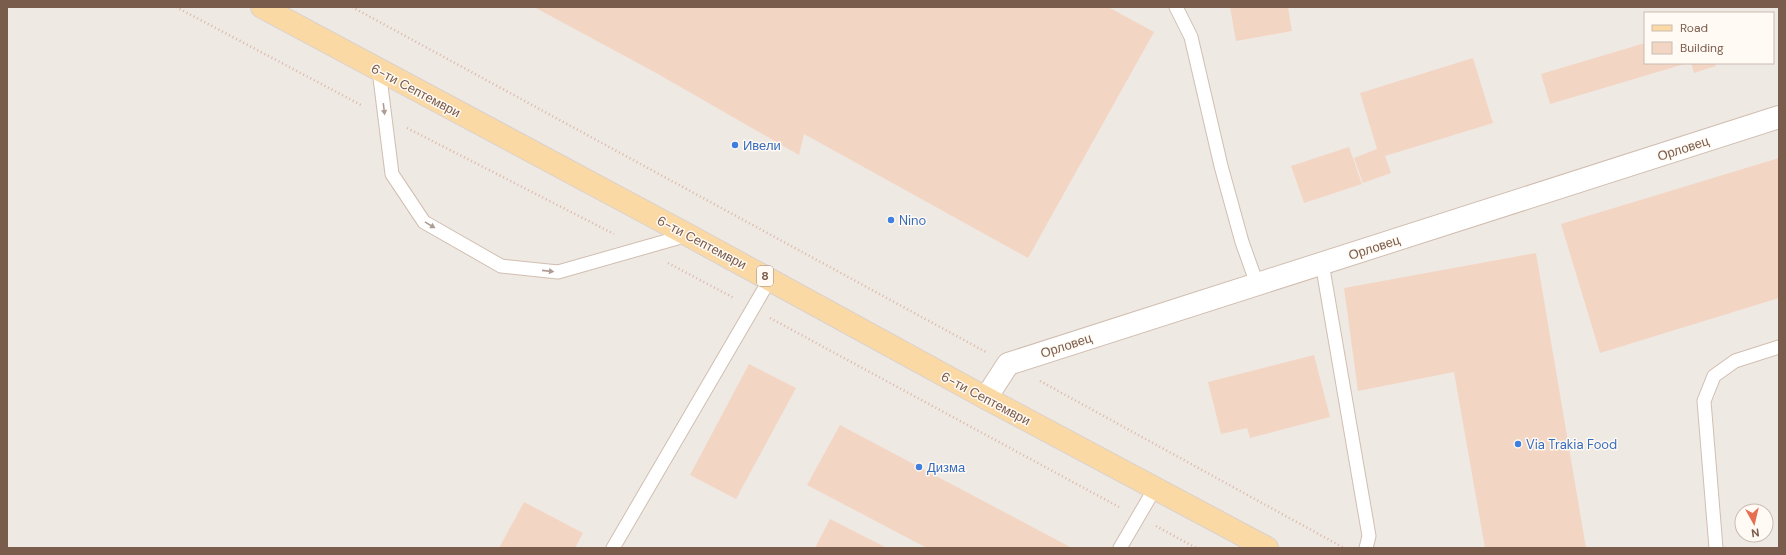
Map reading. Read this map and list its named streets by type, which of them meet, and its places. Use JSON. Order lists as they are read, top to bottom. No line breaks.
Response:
{"streets":{"main road":["6-ти Септември","8"],"street":["Орловец"]},"places":["Ивели","Nino","Via Trakia Food","Дизма"],"legend":["Road","Building"],"north":"bottom"}
